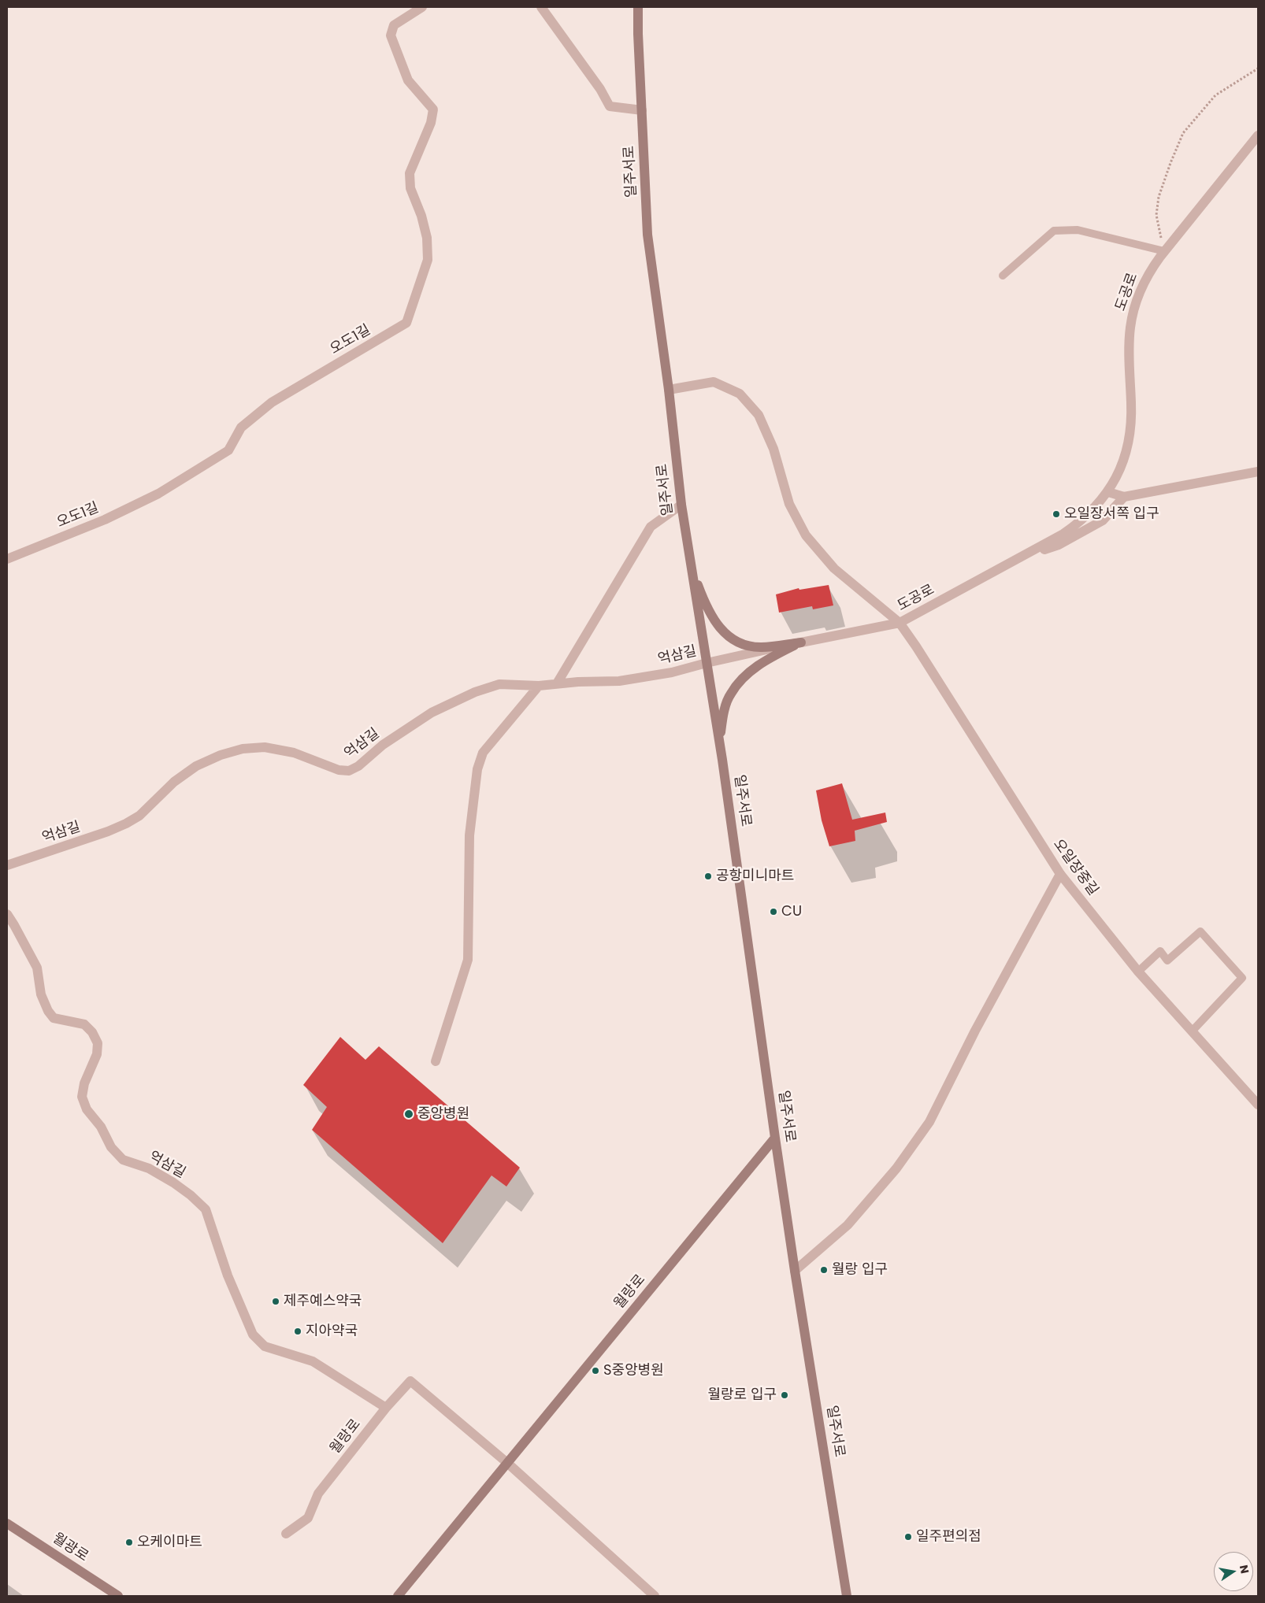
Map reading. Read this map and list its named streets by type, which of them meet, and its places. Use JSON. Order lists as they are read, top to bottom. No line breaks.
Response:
{"streets":{"main road":["일주서로","월랑로","월광로"],"street":["도공로","오도1길","억삼길","오일장중길"]},"crossings":[["일주서로","도공로"],["일주서로","억삼길"],["일주서로","오일장중길"],["일주서로","월랑로"],["도공로","억삼길"],["도공로","오일장중길"],["억삼길","월랑로"]],"places":["오일장서쪽 입구","공항미니마트","CU","중앙병원","월랑 입구","제주예스약국","지아약국","S중앙병원","월랑로 입구","일주편의점","오케이마트"],"north":"right"}
